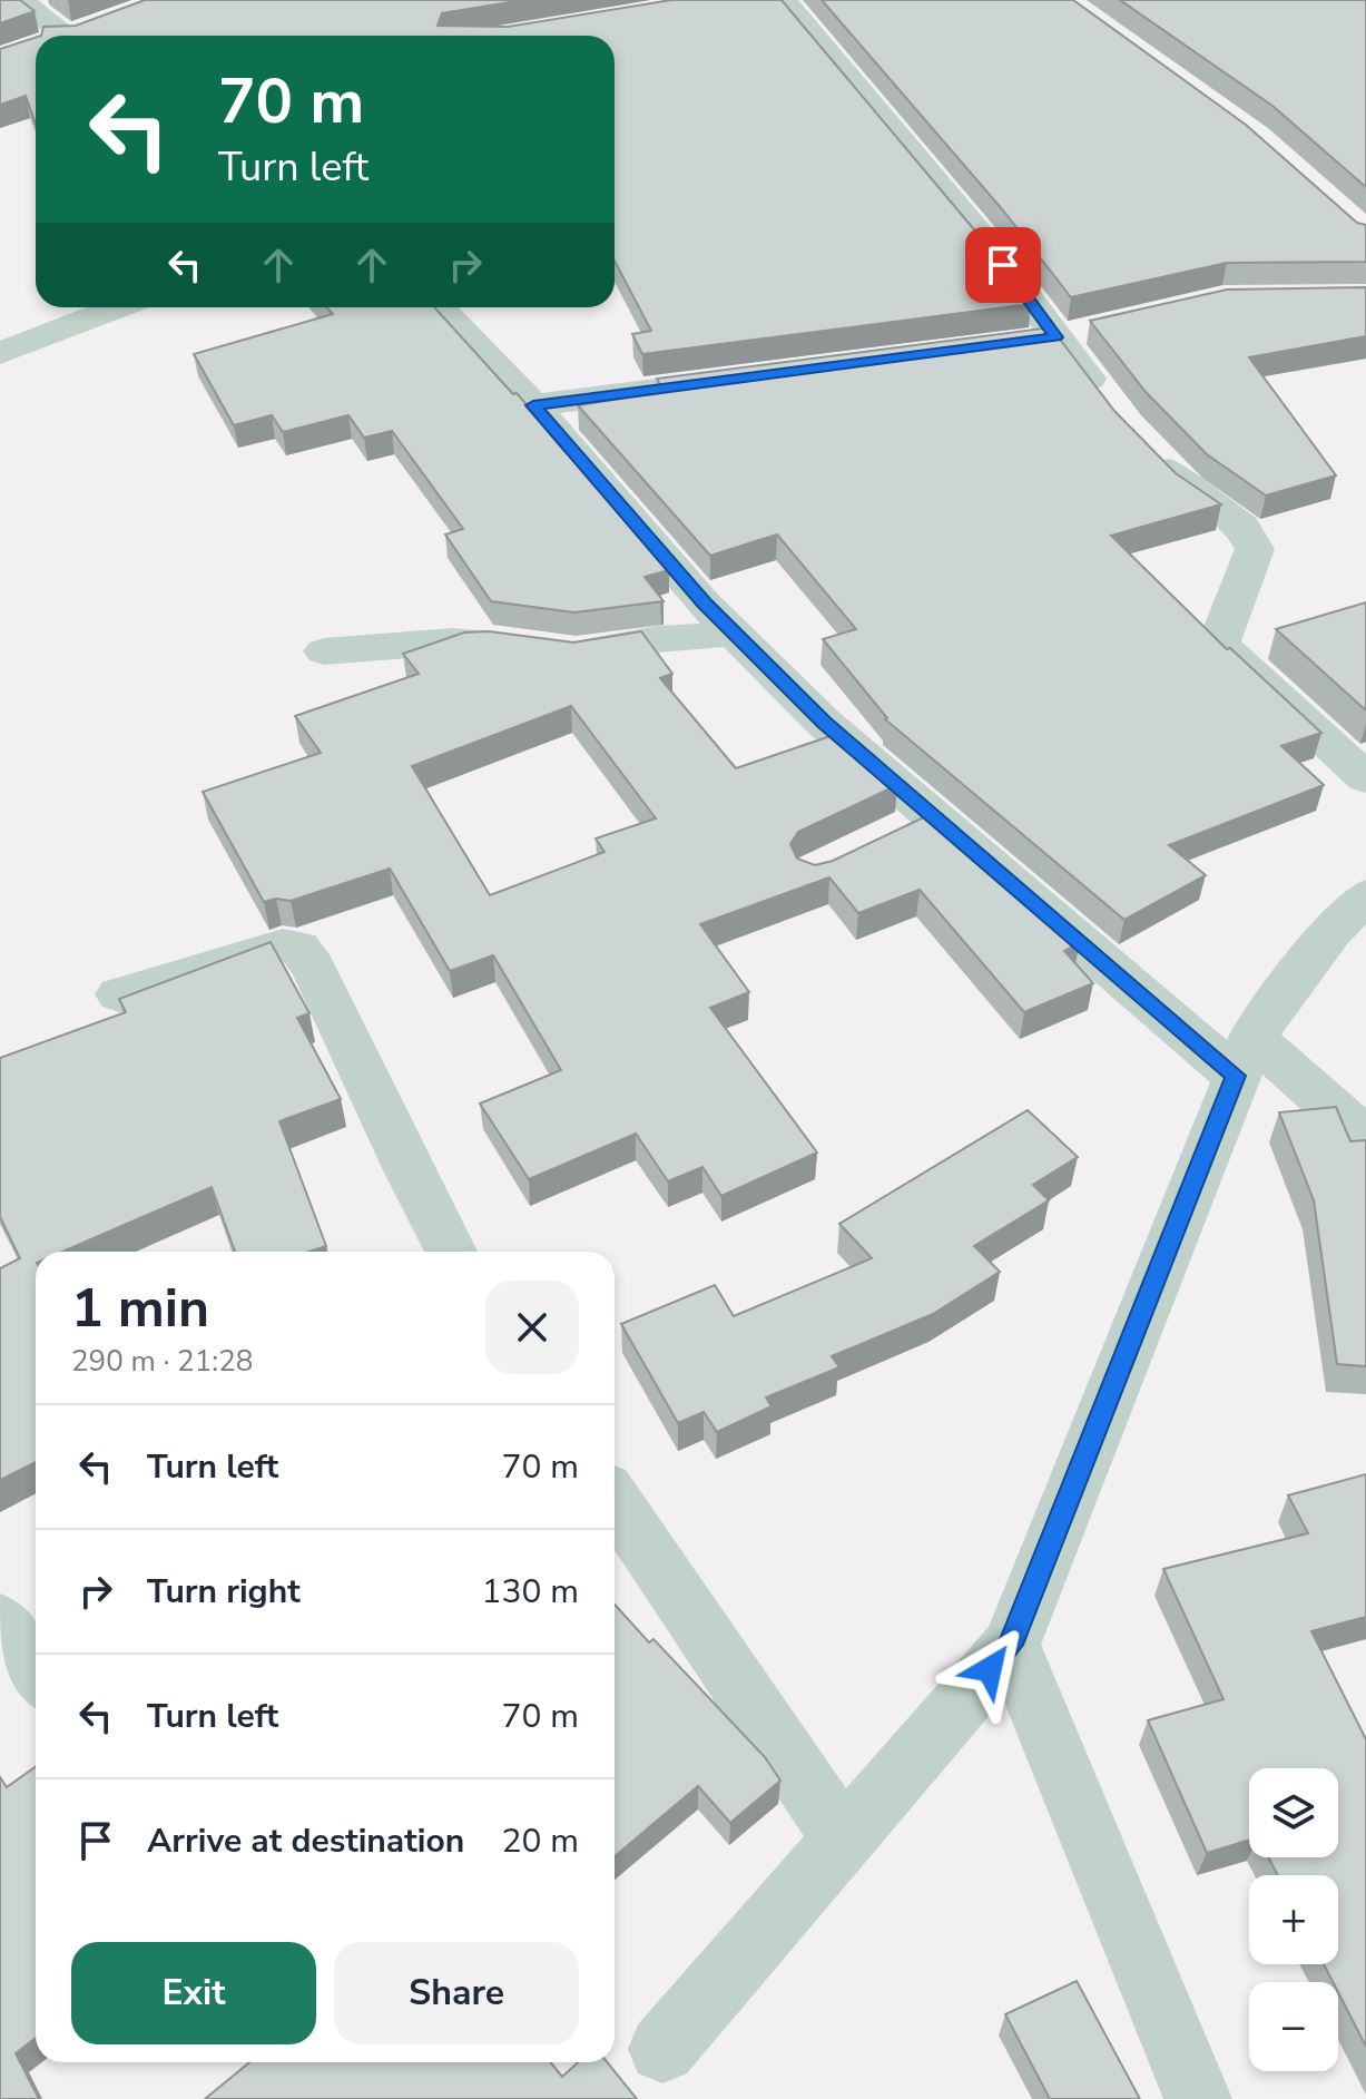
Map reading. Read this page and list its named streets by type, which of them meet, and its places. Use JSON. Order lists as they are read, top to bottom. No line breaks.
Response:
{"page":{"turn":["70 m","Turn left"],"heading":["1 min","290 m · 21:28"],"list":[{"name":"Turn left","value":"70 m"},{"name":"Turn right","value":"130 m"},{"name":"Turn left","value":"70 m"},{"name":"Arrive at destination","value":"20 m"}],"map_buttons":["+","−"],"buttons":["Exit","Share"]}}
